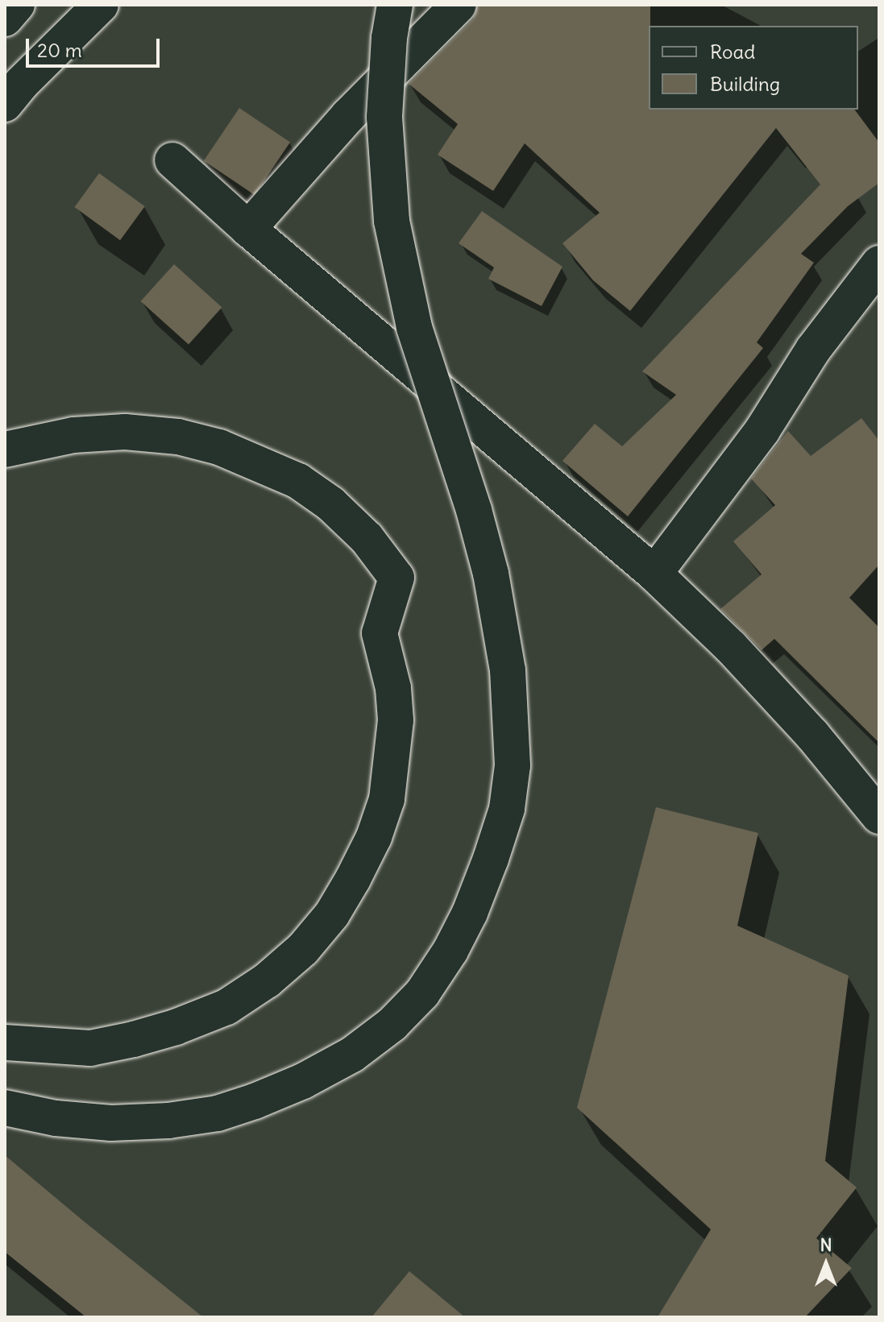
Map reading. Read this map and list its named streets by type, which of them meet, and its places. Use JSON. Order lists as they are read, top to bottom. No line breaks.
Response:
{"legend":["Road","Building"],"scale_bar":"20 m","north":"top"}
